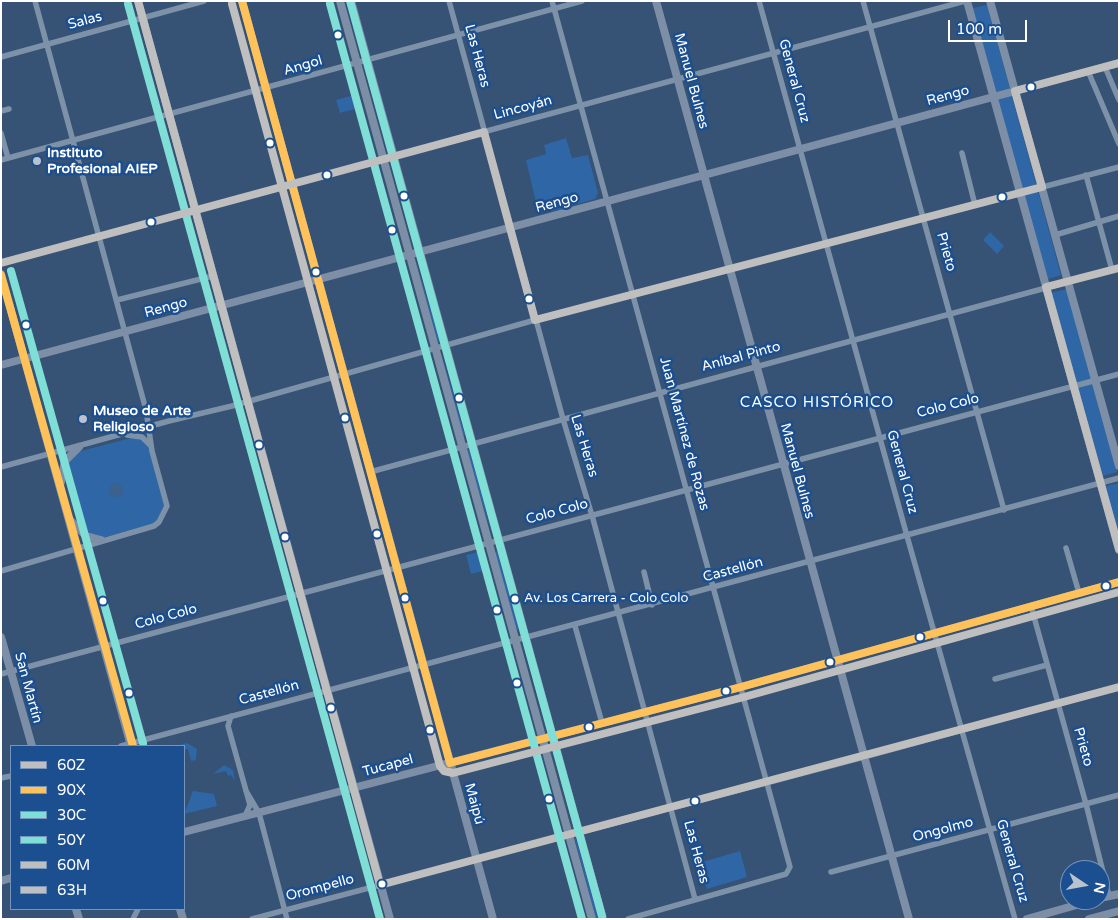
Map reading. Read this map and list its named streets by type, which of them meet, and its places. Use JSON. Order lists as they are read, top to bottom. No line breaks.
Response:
{"streets":{"main road":["Manuel Bulnes","Rengo","San Martín","Tucapel","Maipú"],"street":["Salas","Las Heras","Angol","General Cruz","Lincoyán","Prieto","Aníbal Pinto","Colo Colo","Juan Martínez de Rozas","Castellón","Ongolmo","Orompello"]},"crossings":[["Las Heras","Angol"],["Las Heras","Rengo"],["Las Heras","Lincoyán"],["Las Heras","Aníbal Pinto"],["Las Heras","Colo Colo"],["Las Heras","Juan Martínez de Rozas"],["Las Heras","Castellón"],["Las Heras","Tucapel"],["Las Heras","Orompello"],["Angol","Juan Martínez de Rozas"],["Angol","Maipú"],["Manuel Bulnes","Rengo"],["Manuel Bulnes","Lincoyán"],["Manuel Bulnes","Aníbal Pinto"],["Manuel Bulnes","Colo Colo"],["Manuel Bulnes","Castellón"],["Manuel Bulnes","Tucapel"],["Manuel Bulnes","Ongolmo"],["Manuel Bulnes","Orompello"],["General Cruz","Rengo"],["General Cruz","Lincoyán"],["General Cruz","Aníbal Pinto"],["General Cruz","Colo Colo"],["General Cruz","Castellón"],["General Cruz","Tucapel"],["General Cruz","Ongolmo"],["General Cruz","Orompello"],["Rengo","Prieto"],["Rengo","Juan Martínez de Rozas"],["Rengo","Maipú"],["Lincoyán","Prieto"],["Lincoyán","Juan Martínez de Rozas"],["Lincoyán","Maipú"],["Prieto","Aníbal Pinto"],["Prieto","Colo Colo"],["Prieto","Castellón"],["Prieto","Tucapel"],["Prieto","Ongolmo"],["Prieto","Orompello"],["Aníbal Pinto","Juan Martínez de Rozas"],["Aníbal Pinto","Maipú"],["Colo Colo","Juan Martínez de Rozas"],["Colo Colo","San Martín"],["Colo Colo","Maipú"],["Juan Martínez de Rozas","Castellón"],["Juan Martínez de Rozas","Tucapel"],["Juan Martínez de Rozas","Orompello"],["Castellón","Maipú"],["Tucapel","Maipú"],["Maipú","Orompello"]],"districts":["CASCO HISTÓRICO"],"places":["Instituto Profesional AIEP","Museo de Arte Religioso","Av. Los Carrera - Colo Colo"],"lines":["transit line 60Z","transit line 90X","transit line 50Y","transit line 30C","transit line 60M","transit line 63H"],"legend":["60Z","90X","30C","50Y","60M","63H"],"scale_bar":"100 m","north":"right"}
